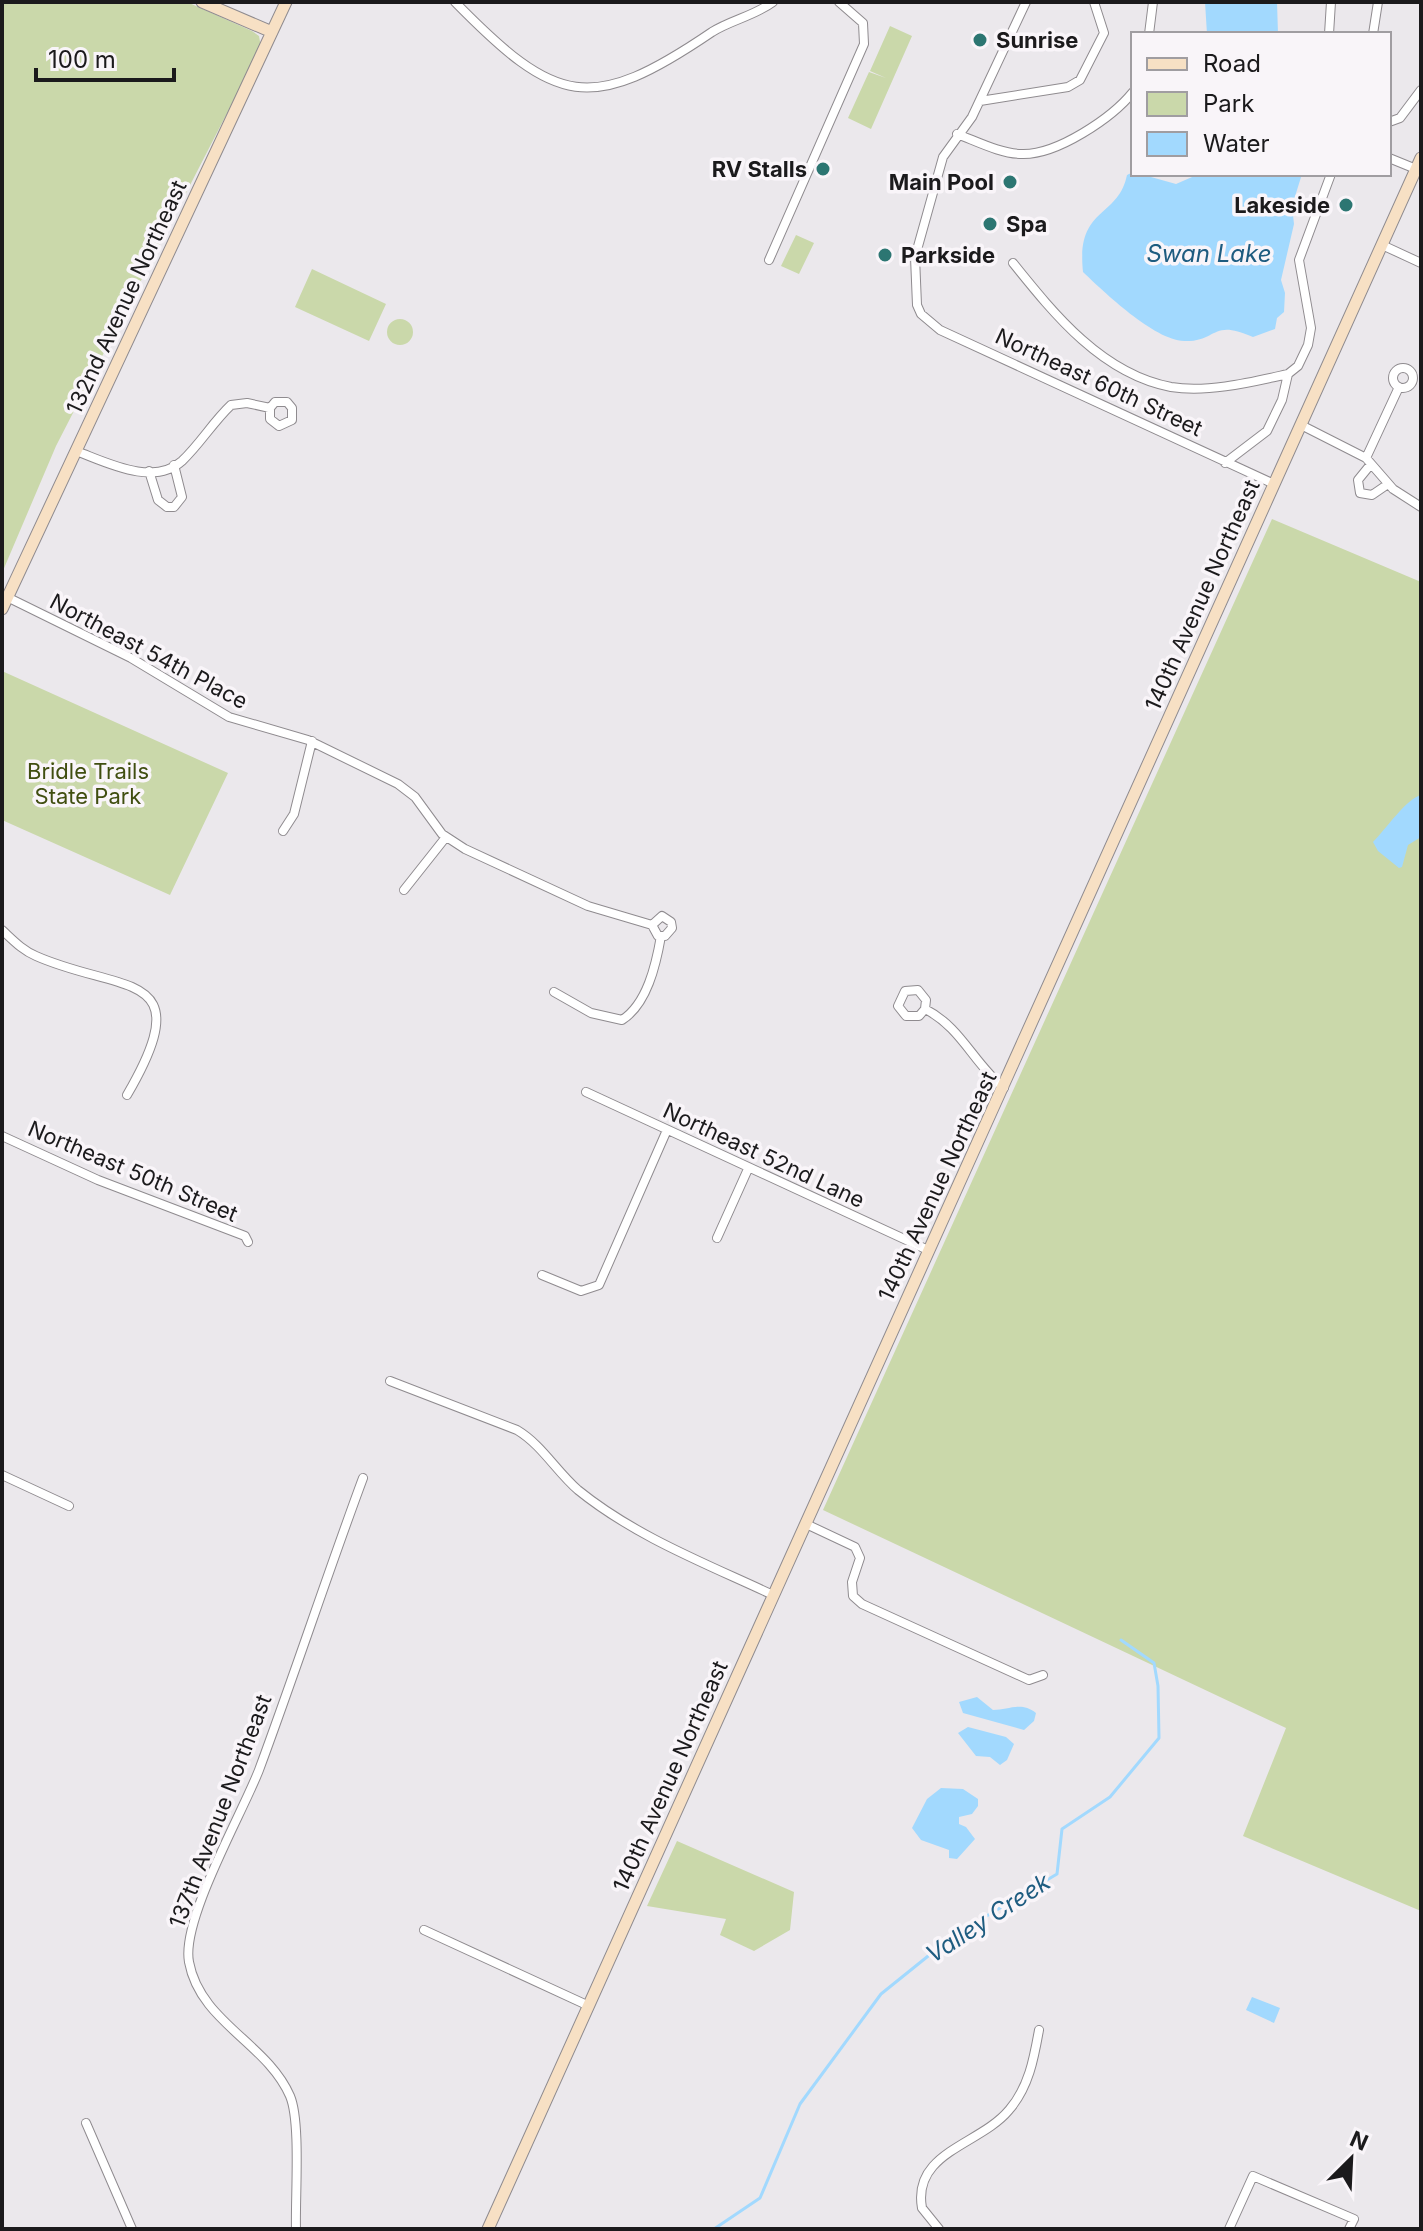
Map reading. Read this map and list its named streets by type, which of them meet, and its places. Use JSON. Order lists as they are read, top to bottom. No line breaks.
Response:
{"streets":{"street":["132nd Avenue Northeast","Northeast 60th Street","140th Avenue Northeast","Northeast 54th Place","Northeast 52nd Lane","Northeast 50th Street","137th Avenue Northeast"]},"crossings":[["132nd Avenue Northeast","Northeast 54th Place"],["Northeast 60th Street","140th Avenue Northeast"],["140th Avenue Northeast","Northeast 52nd Lane"]],"water":["Swan Lake","Valley Creek"],"parks":["Bridle Trails State Park"],"places":["Sunrise","RV Stalls","Main Pool","Lakeside","Spa","Parkside"],"legend":["Road","Park","Water"],"scale_bar":"100 m","north":"top right"}
